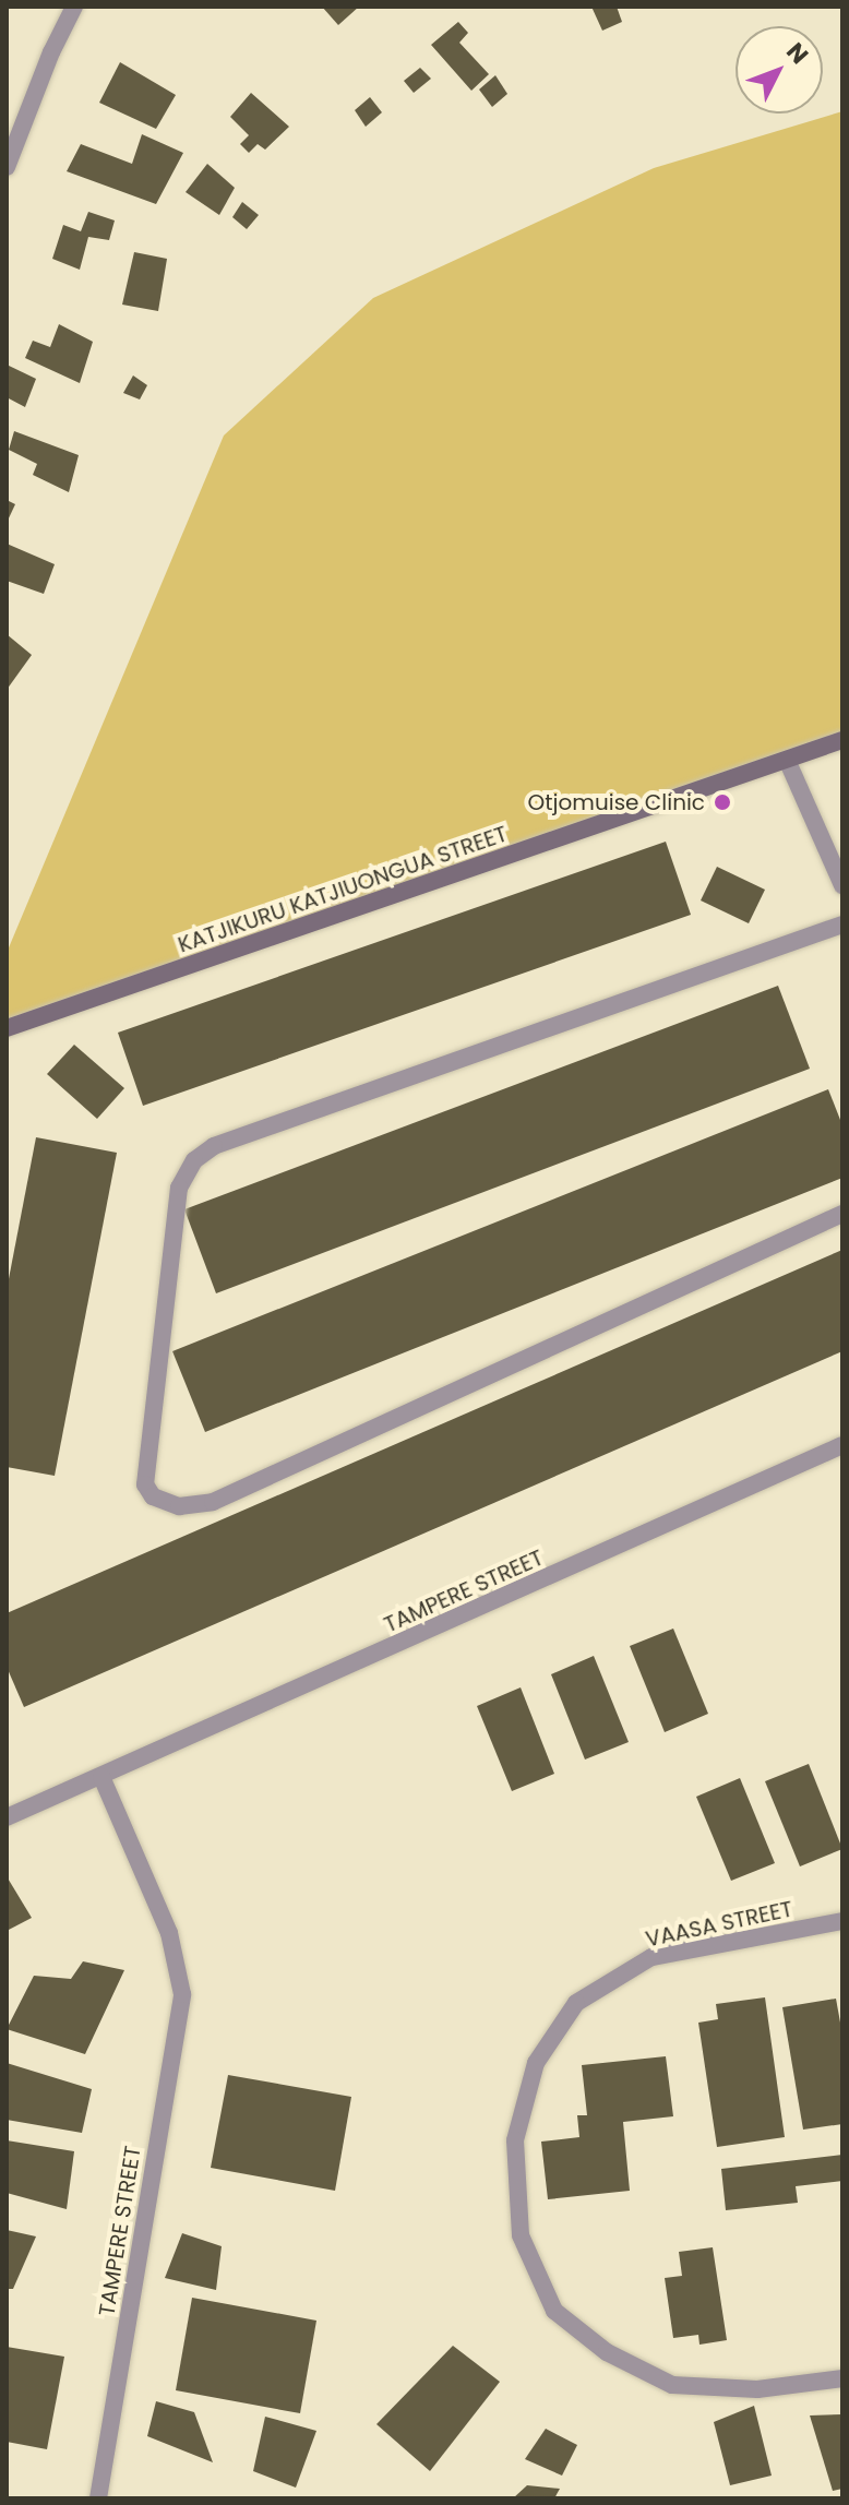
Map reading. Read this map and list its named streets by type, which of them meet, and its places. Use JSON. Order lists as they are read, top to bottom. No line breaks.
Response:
{"streets":{"street":["KATJIKURU KATJIUONGUA STREET","TAMPERE STREET","VAASA STREET"]},"places":["Otjomuise Clinic"],"north":"top right"}
